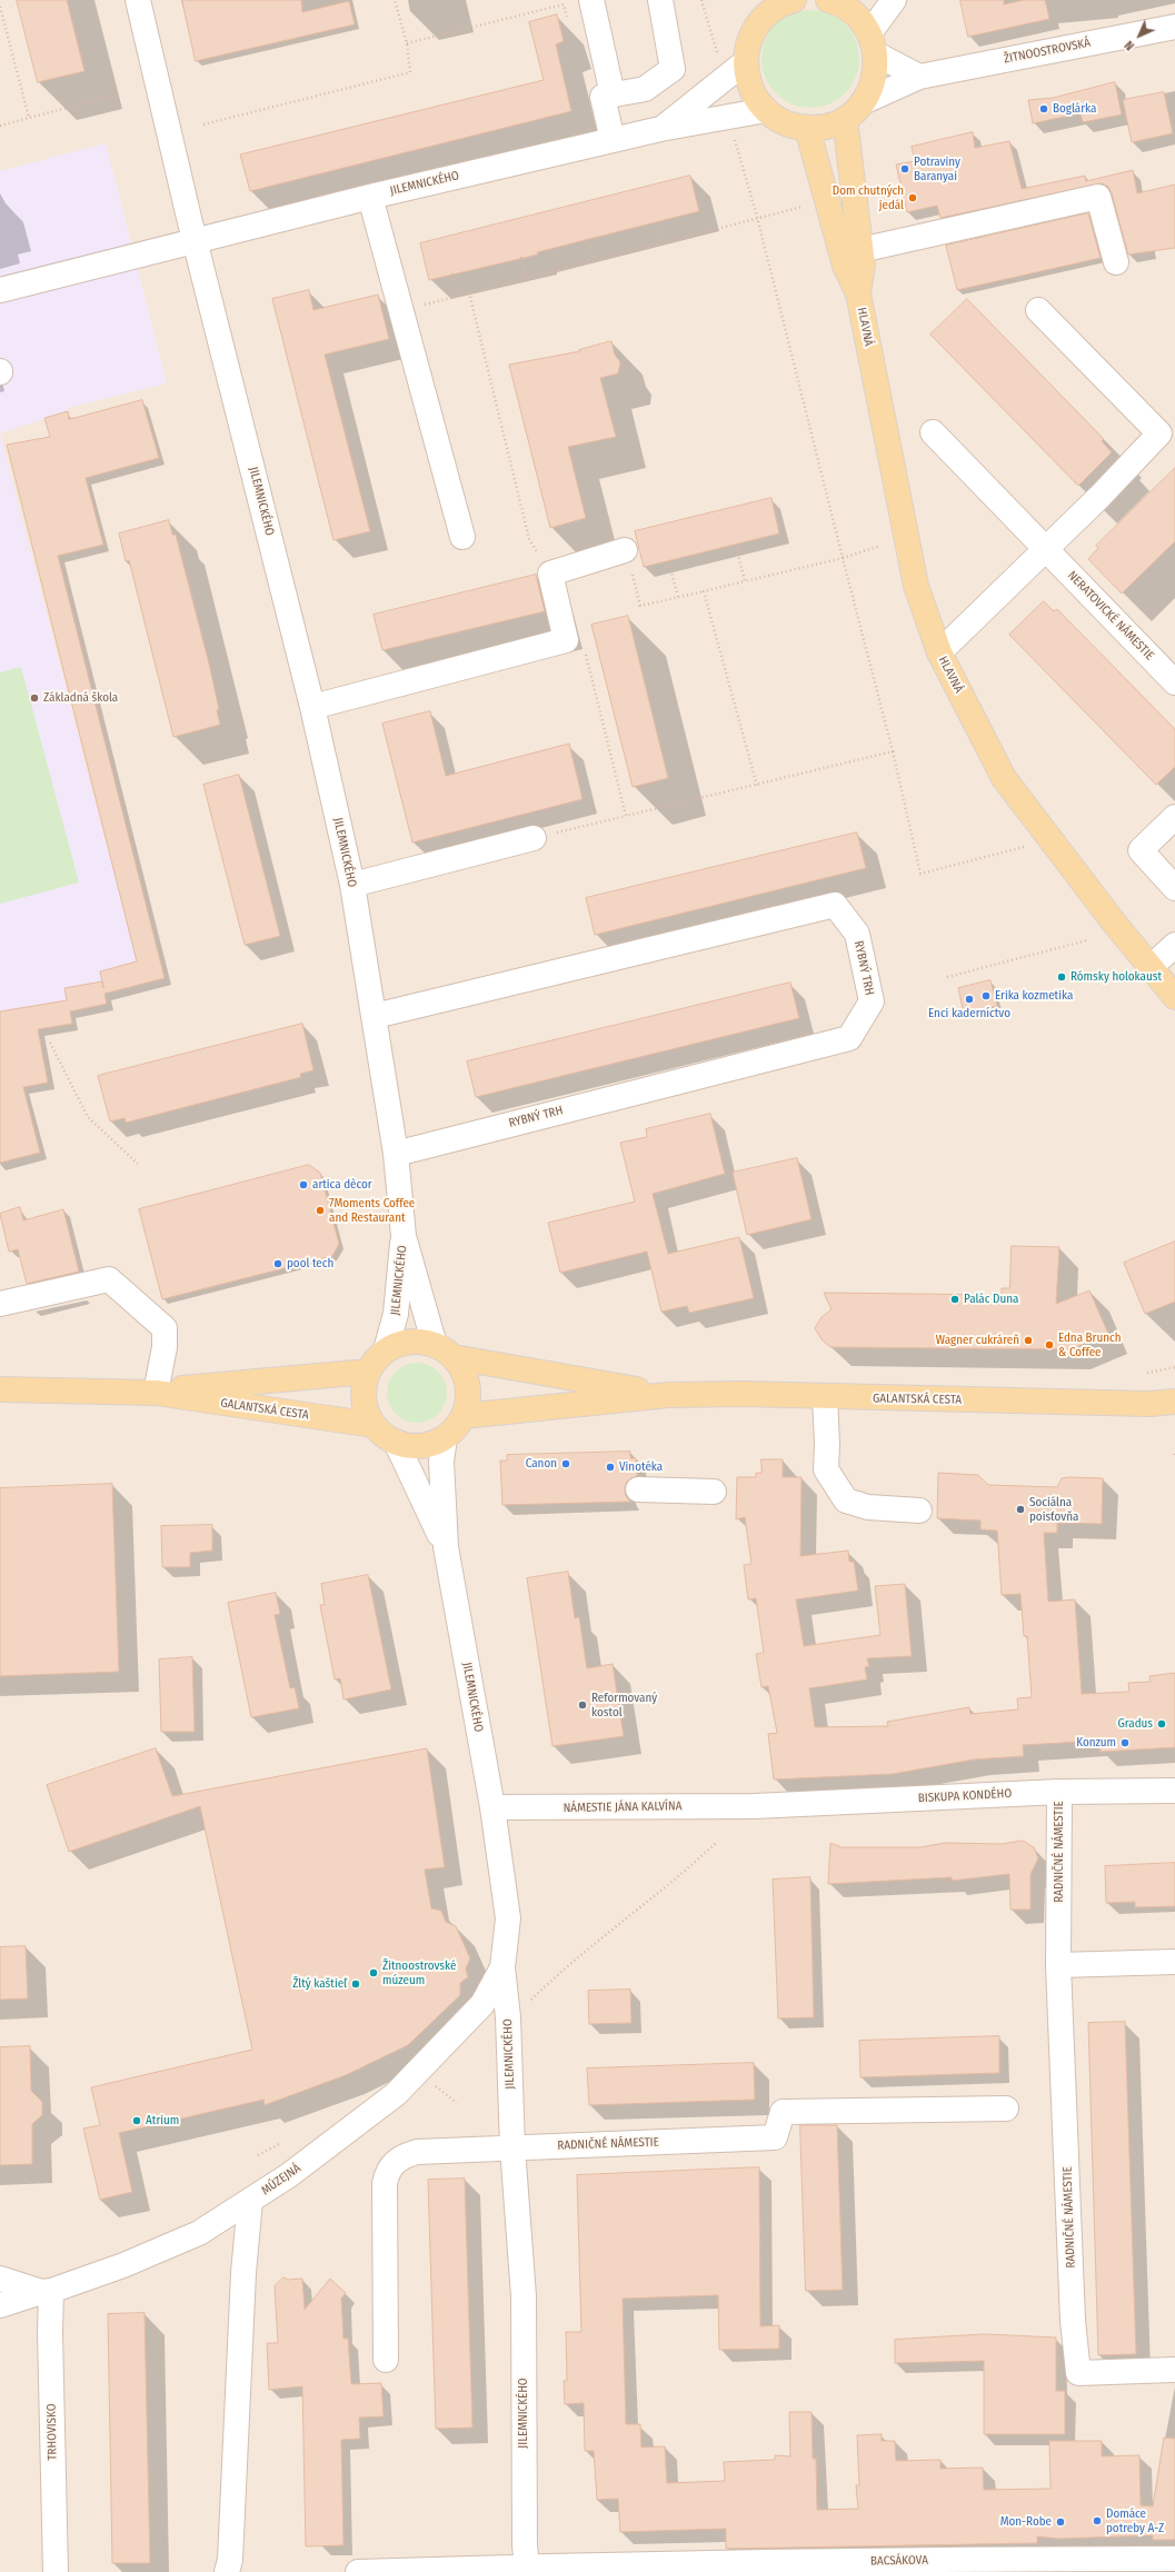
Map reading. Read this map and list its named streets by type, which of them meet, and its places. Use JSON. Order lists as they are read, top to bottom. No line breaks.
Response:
{"streets":{"main road":["HLAVNÁ","GALANTSKÁ CESTA"],"street":["ŽITNOOSTROVSKÁ","JILEMNICKÉHO","NERATOVICKÉ NÁMESTIE","RYBNÝ TRH","BISKUPA KONDÉHO","NÁMESTIE JÁNA KALVÍNA","RADNIČNÉ NÁMESTIE","MÚZEJNÁ","TRHOVISKO","BACSÁKOVA"]},"crossings":[["JILEMNICKÉHO","RYBNÝ TRH"],["JILEMNICKÉHO","GALANTSKÁ CESTA"],["JILEMNICKÉHO","NÁMESTIE JÁNA KALVÍNA"],["JILEMNICKÉHO","RADNIČNÉ NÁMESTIE"],["JILEMNICKÉHO","MÚZEJNÁ"],["JILEMNICKÉHO","BACSÁKOVA"],["BISKUPA KONDÉHO","NÁMESTIE JÁNA KALVÍNA"],["BISKUPA KONDÉHO","RADNIČNÉ NÁMESTIE"],["MÚZEJNÁ","TRHOVISKO"]],"places":["Boglárka","Potraviny Baranyai","Dom chutných jedál","Základná škola","Rómsky holokaust","Erika kozmetika","Enci kaderníctvo","artica dècor","7Moments Coffee and Restaurant","pool tech","Palác Duna","Wagner cukráreň","Edna Brunch & Coffee","Canon","Vinotéka","Sociálna poisťovňa","Reformovaný kostol","Gradus","Konzum","Žitnoostrovské múzeum","Žltý kaštieľ","Atrium","Domáce potreby A-Z","Mon-Robe"],"north":"bottom left"}
